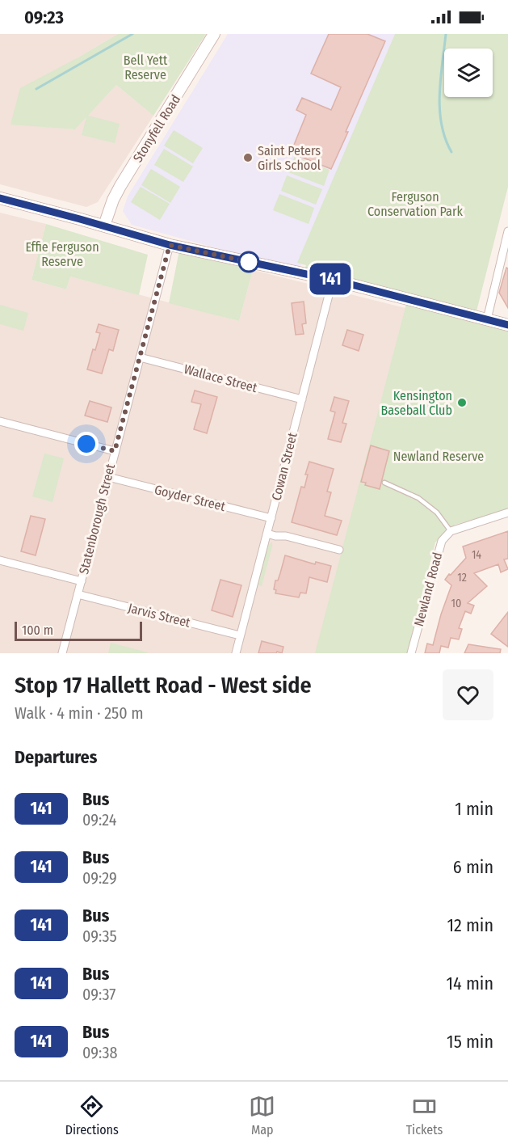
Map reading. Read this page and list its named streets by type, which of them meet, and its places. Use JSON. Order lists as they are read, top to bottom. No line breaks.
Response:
{"streets":{"main road":["Stonyfell Road"],"street":["Wallace Street","Cowan Street","Goyder Street","Statenborough Street","Newland Road","Jarvis Street"]},"crossings":[["Wallace Street","Cowan Street"],["Wallace Street","Statenborough Street"],["Cowan Street","Goyder Street"],["Cowan Street","Jarvis Street"],["Goyder Street","Statenborough Street"],["Statenborough Street","Jarvis Street"]],"parks":["Bell Yett Reserve","Ferguson Conservation Park","Effie Ferguson Reserve","Newland Reserve"],"places":["Saint Peters Girls School","Kensington Baseball Club"],"lines":["bus line 141"],"house_numbers":["14","12","10"],"scale_bar":"100 m","page":{"status":"09:23","on_map":"141","scale":"100 m","heading":[["Stop 17 Hallett Road - West side","Walk · 4 min · 250 m"],"Departures"],"list":[{"mark":"141","name":"Bus","note":"09:24","value":"1 min"},{"mark":"141","name":"Bus","note":"09:29","value":"6 min"},{"mark":"141","name":"Bus","note":"09:35","value":"12 min"},{"mark":"141","name":"Bus","note":"09:37","value":"14 min"},{"mark":"141","name":"Bus","note":"09:38","value":"15 min"}],"tabs":["Directions","Map","Tickets"]}}
